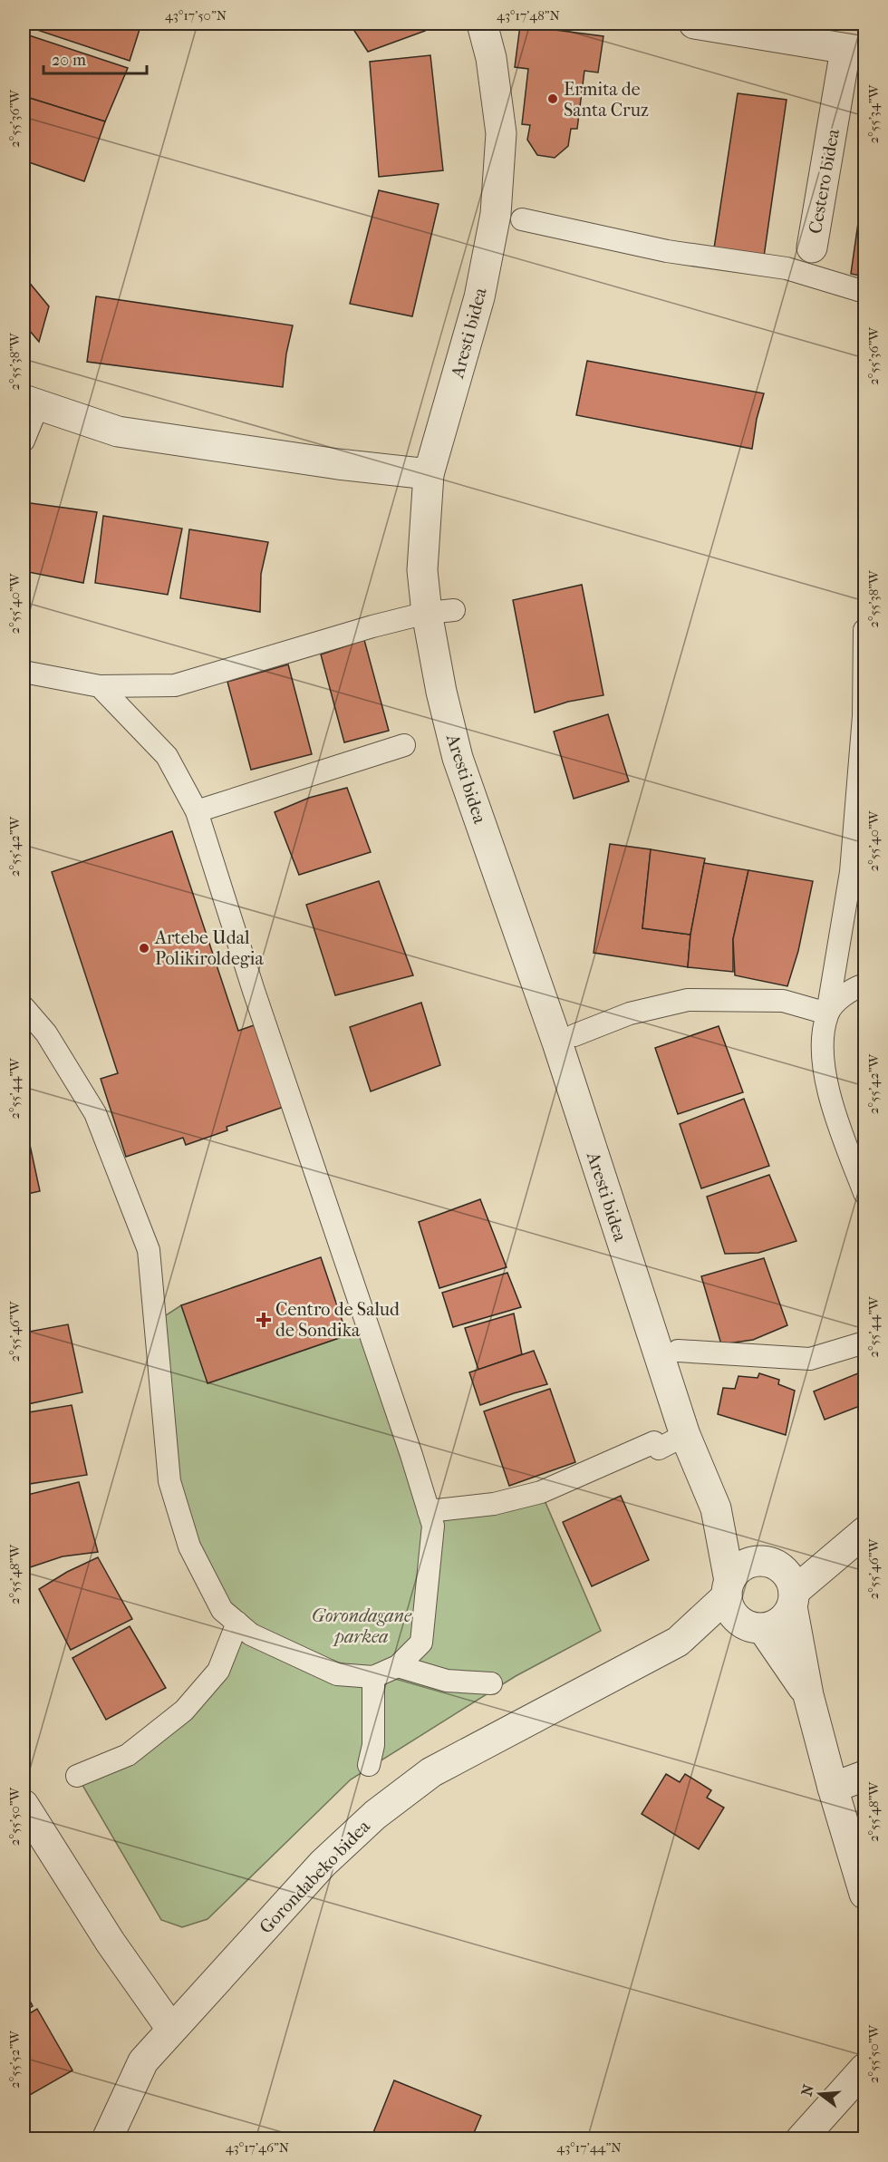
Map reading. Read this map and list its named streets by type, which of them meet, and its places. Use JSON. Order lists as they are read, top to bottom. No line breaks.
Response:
{"streets":{"street":["Cestero bidea","Aresti bidea","Gorondabeko bidea"]},"crossings":[["Aresti bidea","Gorondabeko bidea"]],"parks":["Gorondagane parkea"],"places":{"other":["Ermita de Santa Cruz","Artebe Udal Polikiroldegia"],"health":["Centro de Salud de Sondika"]},"scale_bar":"20 m","north":"left","coordinates":["43°17'50\"N","43°17'48\"N","2°55'34\"W","2°55'36\"W","2°55'38\"W","2°55'40\"W","2°55'42\"W","2°55'44\"W","2°55'46\"W","2°55'48\"W","2°55'50\"W","2°55'52\"W","43°17'46\"N","43°17'44\"N"]}
